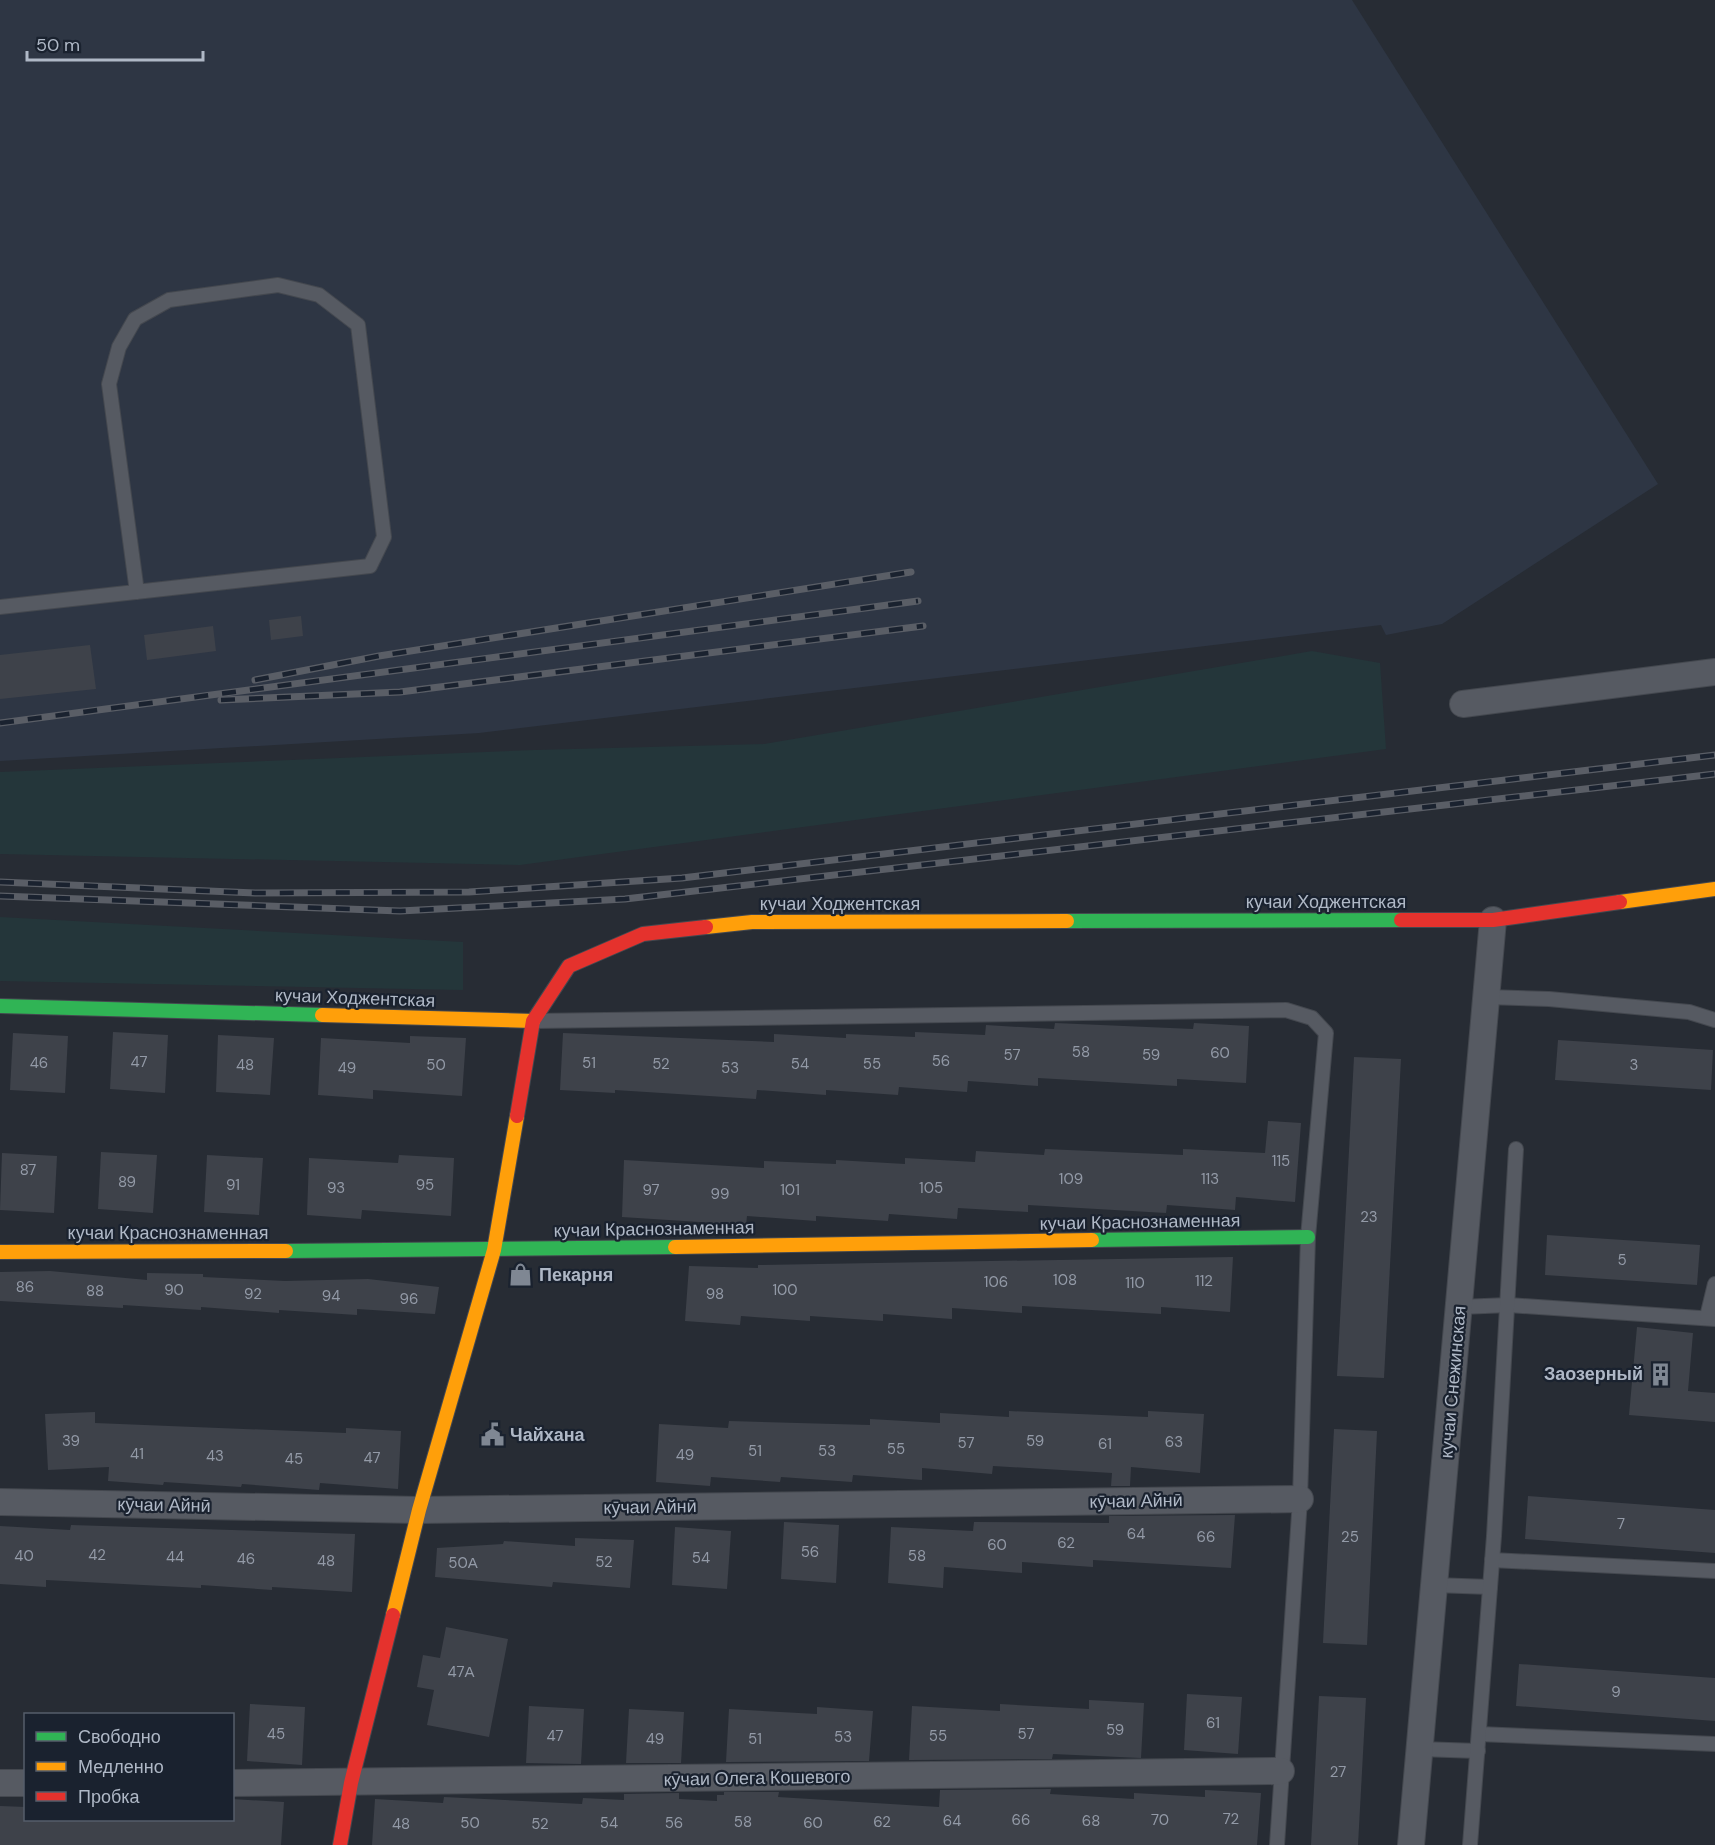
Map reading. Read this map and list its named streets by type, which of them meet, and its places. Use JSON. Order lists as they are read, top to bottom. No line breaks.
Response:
{"streets":{"main road":["кучаи Ходжентская","кучаи Краснознаменная"],"street":["кучаи Снежинская","кӯчаи Айнӣ","кӯчаи Олега Кошевого"]},"crossings":[["кучаи Ходжентская","кучаи Снежинская"]],"places":{"shop":["Пекарня"],"building":["Заозерный"],"public building":["Чайхана"]},"house_numbers":["58","60","57","59","56","47","46","51","52","54","55","48","50","3","49","53","115","87","109","113","89","91","95","93","105","97","101","99","23","5","108","112","106","110","86","90","100","88","92","98","94","96","39","59","63","57","61","55","51","53","41","49","43","47","45","7","64","66","25","62","60","56","42","40","58","44","54","46","48","52","50А","47А","9","61","59","45","57","47","55","53","49","51","27","72","66","70","64","68","58","62","50","54","56","60","48","52"],"legend":["Свободно","Медленно","Пробка"],"scale_bar":"50 m"}
